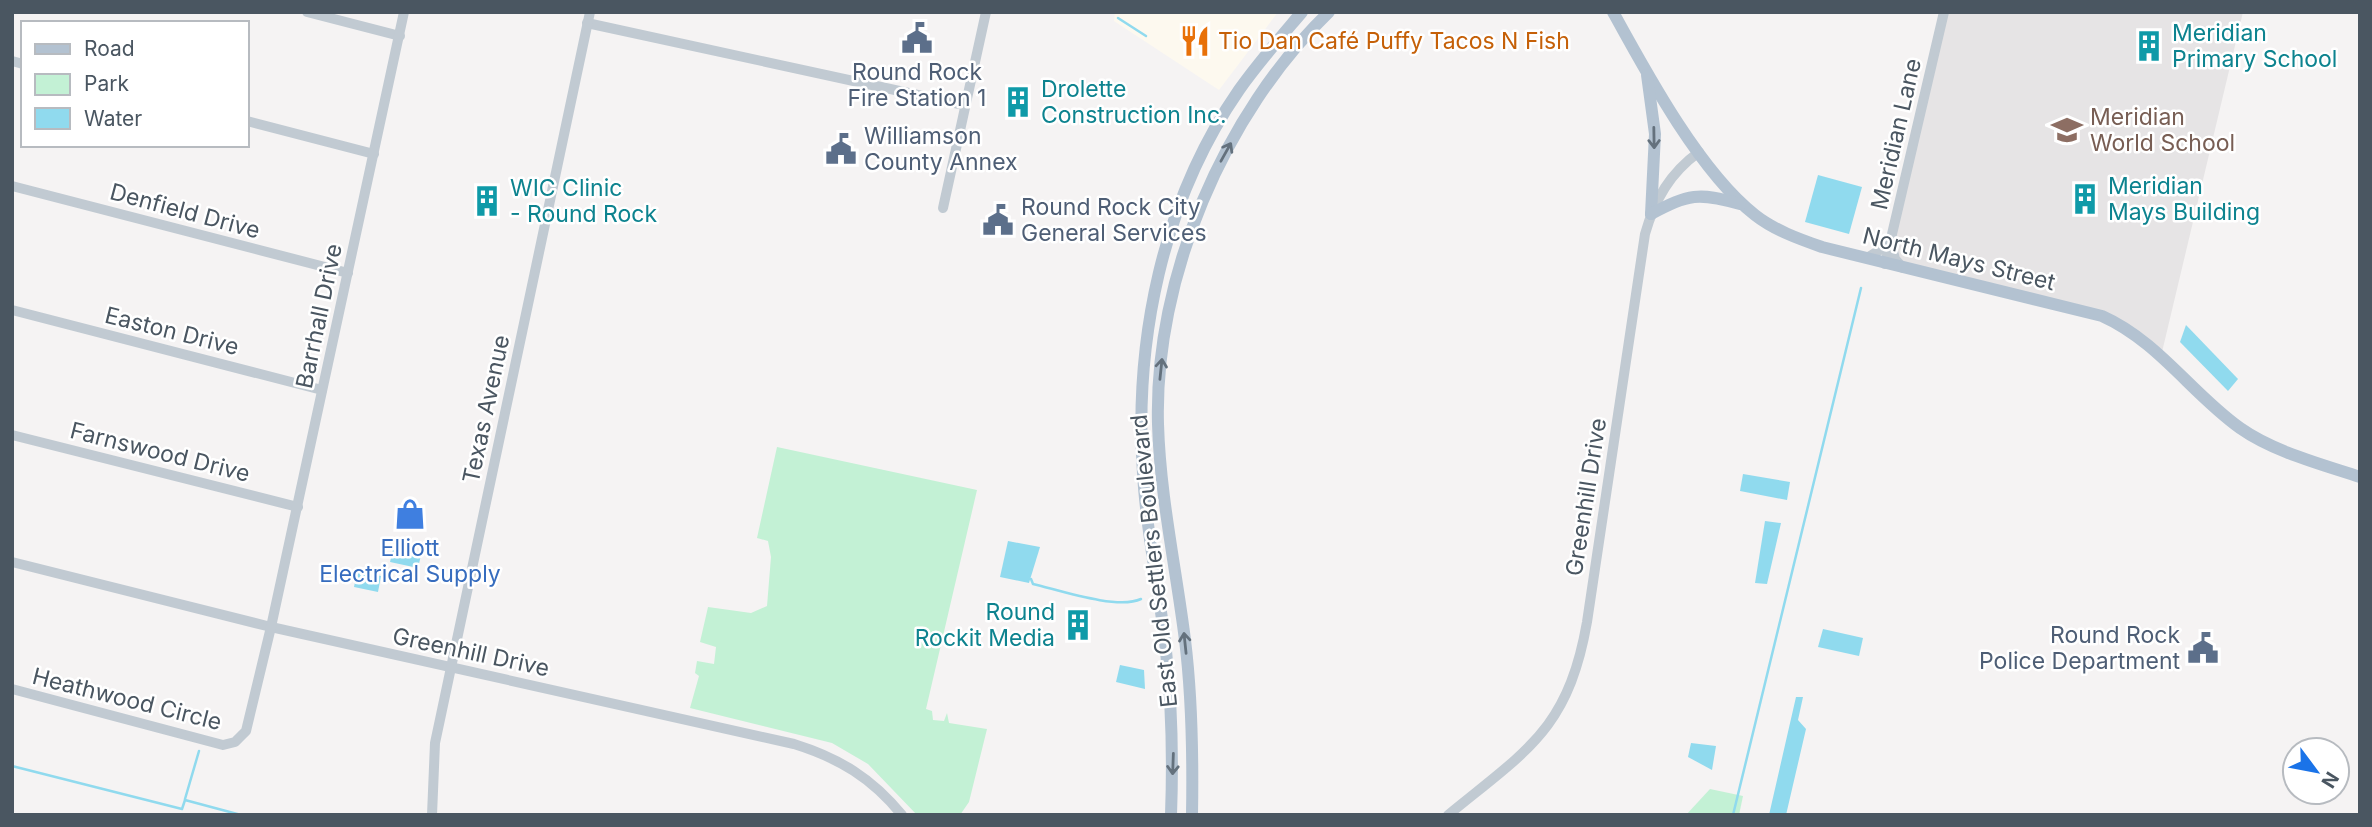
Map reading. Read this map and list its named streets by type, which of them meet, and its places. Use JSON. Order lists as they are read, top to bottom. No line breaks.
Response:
{"streets":{"main road":["North Mays Street","East Old Settlers Boulevard"],"street":["Meridian Lane","Denfield Drive","Barrhall Drive","Easton Drive","Texas Avenue","Farnswood Drive","Greenhill Drive","Heathwood Circle"]},"crossings":[["Meridian Lane","North Mays Street"],["Denfield Drive","Barrhall Drive"],["North Mays Street","Greenhill Drive"],["Barrhall Drive","Easton Drive"],["Barrhall Drive","Farnswood Drive"],["Barrhall Drive","Greenhill Drive"],["Barrhall Drive","Heathwood Circle"],["Texas Avenue","Greenhill Drive"],["Greenhill Drive","Heathwood Circle"]],"places":{"public building":["Round Rock Fire Station 1","Williamson County Annex","Round Rock City General Services","Round Rock Police Department"],"restaurant":["Tio Dan Café Puffy Tacos N Fish"],"building":["Meridian Primary School","Drolette Construction Inc.","Meridian Mays Building","WIC Clinic - Round Rock","Round Rockit Media"],"school or university":["Meridian World School"],"shop":["Elliott Electrical Supply"]},"legend":["Road","Park","Water"],"north":"bottom right"}
